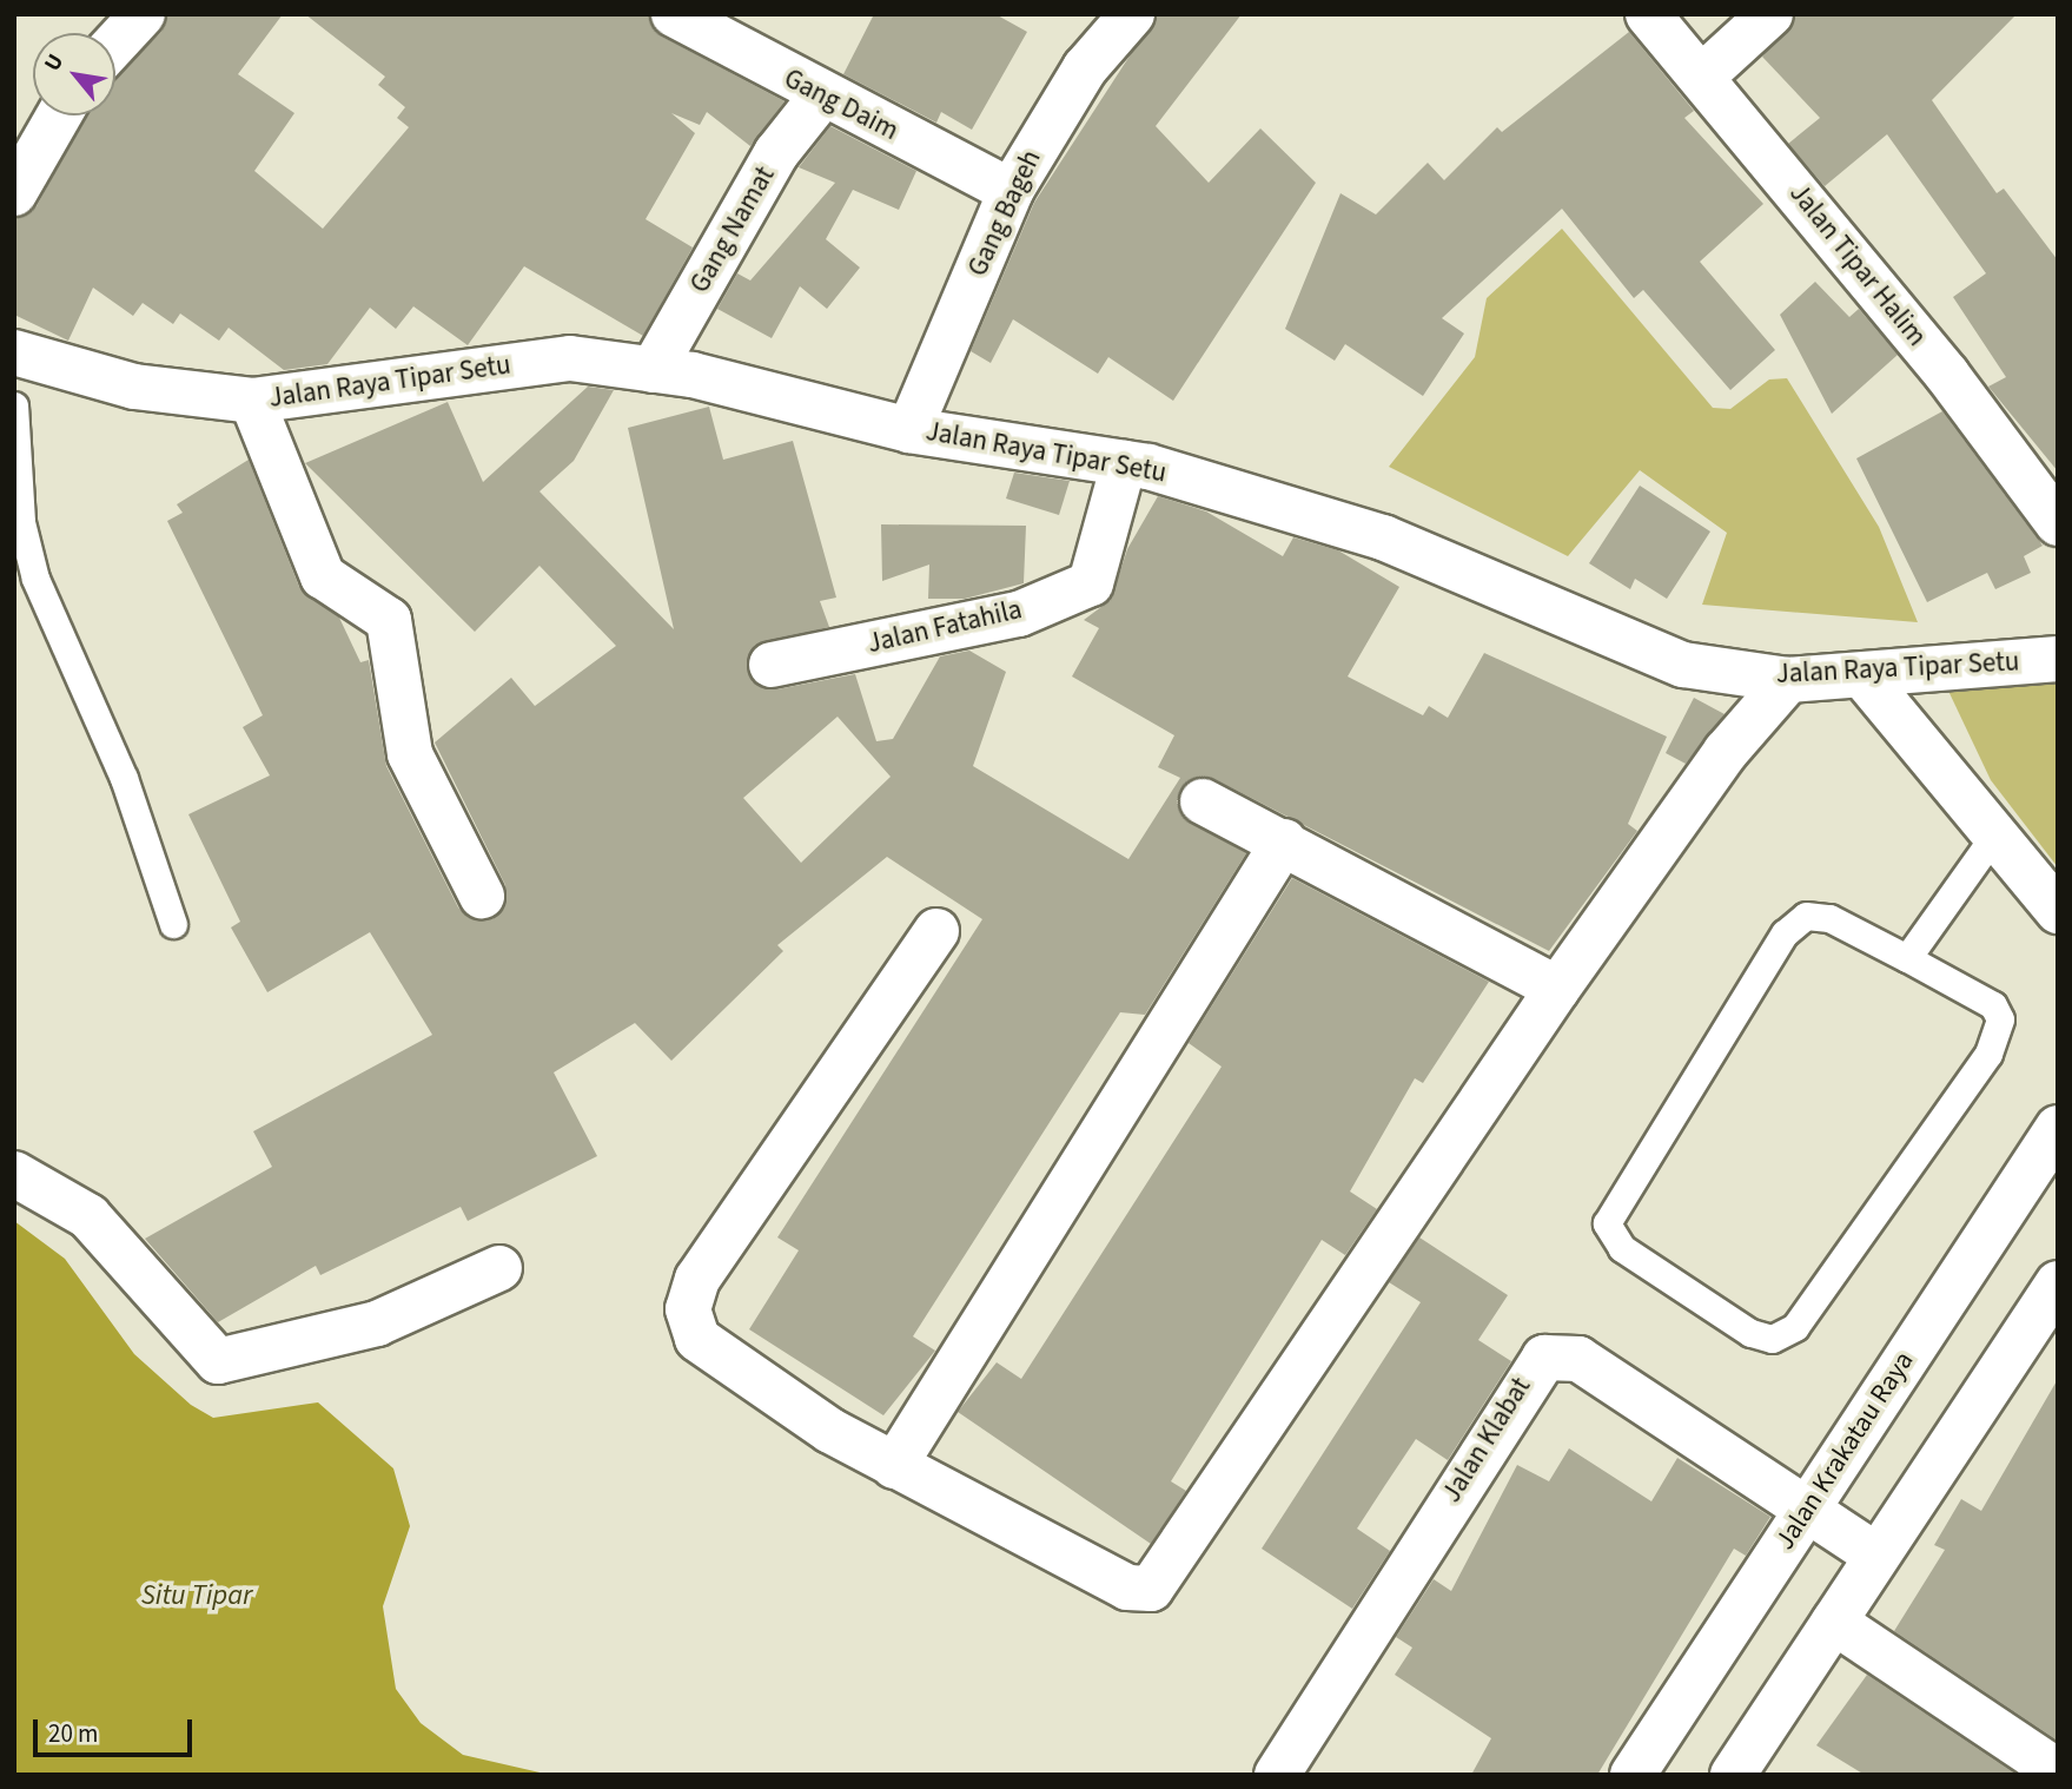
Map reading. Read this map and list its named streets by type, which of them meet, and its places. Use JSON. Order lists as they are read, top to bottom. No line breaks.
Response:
{"streets":{"street":["Gang Daim","Gang Bageh","Gang Namat","Jalan Tipar Halim","Jalan Raya Tipar Setu","Jalan Fatahila","Jalan Klabat","Jalan Krakatau Raya"]},"crossings":[["Gang Daim","Gang Bageh"],["Gang Daim","Gang Namat"],["Gang Bageh","Jalan Raya Tipar Setu"],["Gang Namat","Jalan Raya Tipar Setu"],["Jalan Raya Tipar Setu","Jalan Fatahila"],["Jalan Klabat","Jalan Krakatau Raya"]],"water":["Situ Tipar"],"scale_bar":"20 m","north":"top left"}
